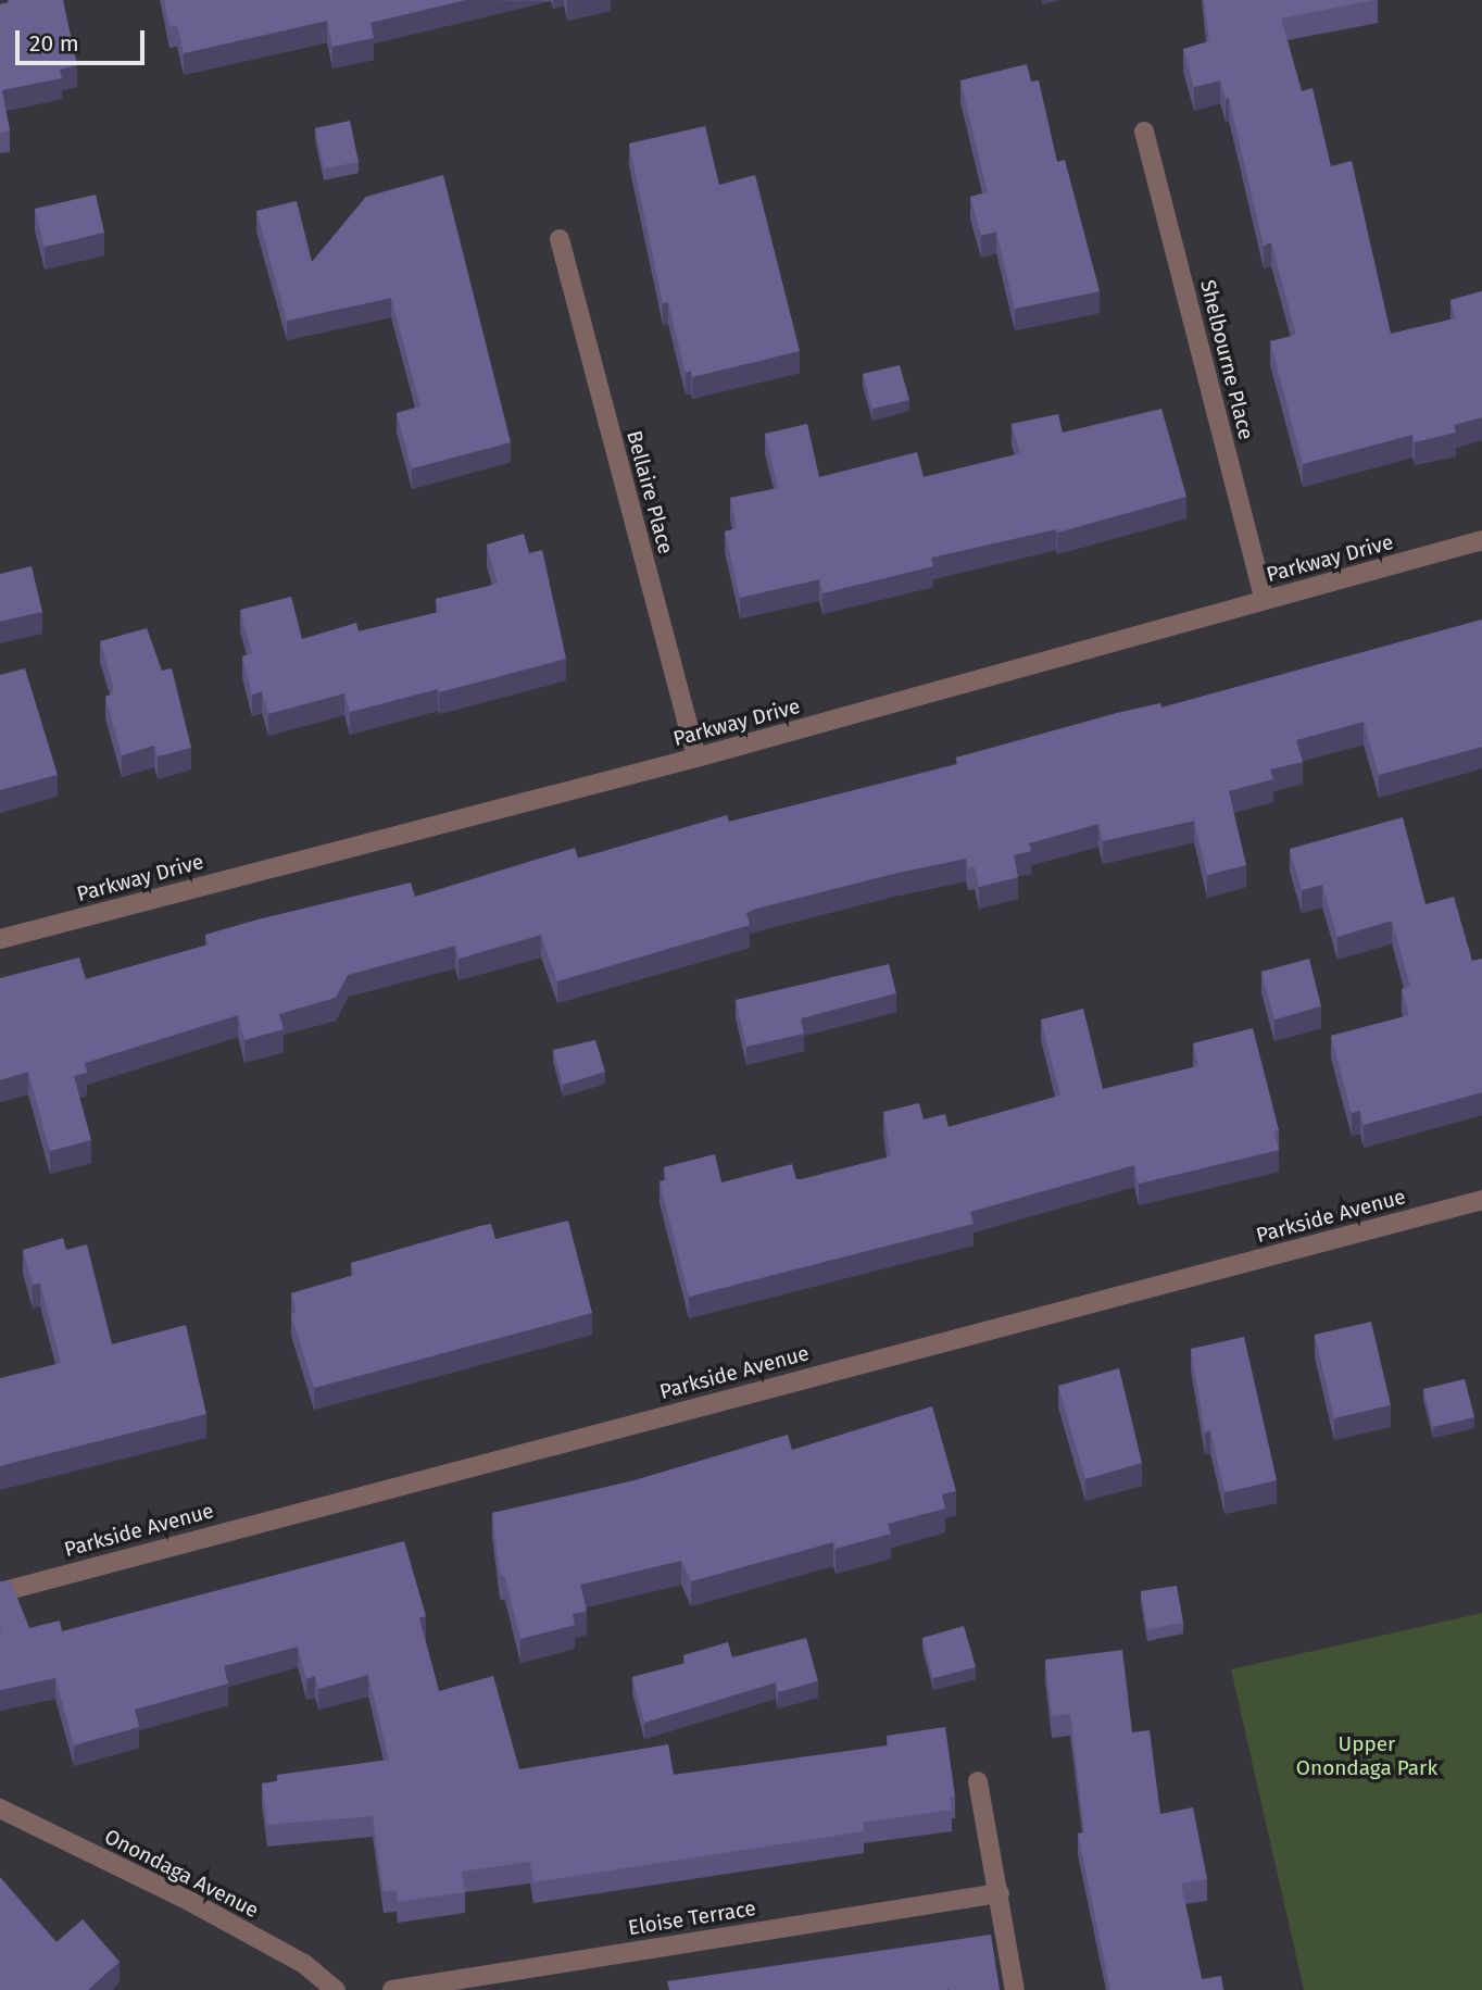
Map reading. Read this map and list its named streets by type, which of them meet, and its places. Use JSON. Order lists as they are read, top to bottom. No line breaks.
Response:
{"streets":{"street":["Shelbourne Place","Bellaire Place","Parkway Drive","Parkside Avenue","Onondaga Avenue","Eloise Terrace"]},"crossings":[["Shelbourne Place","Parkway Drive"],["Bellaire Place","Parkway Drive"]],"parks":["Upper Onondaga Park"],"scale_bar":"20 m"}
